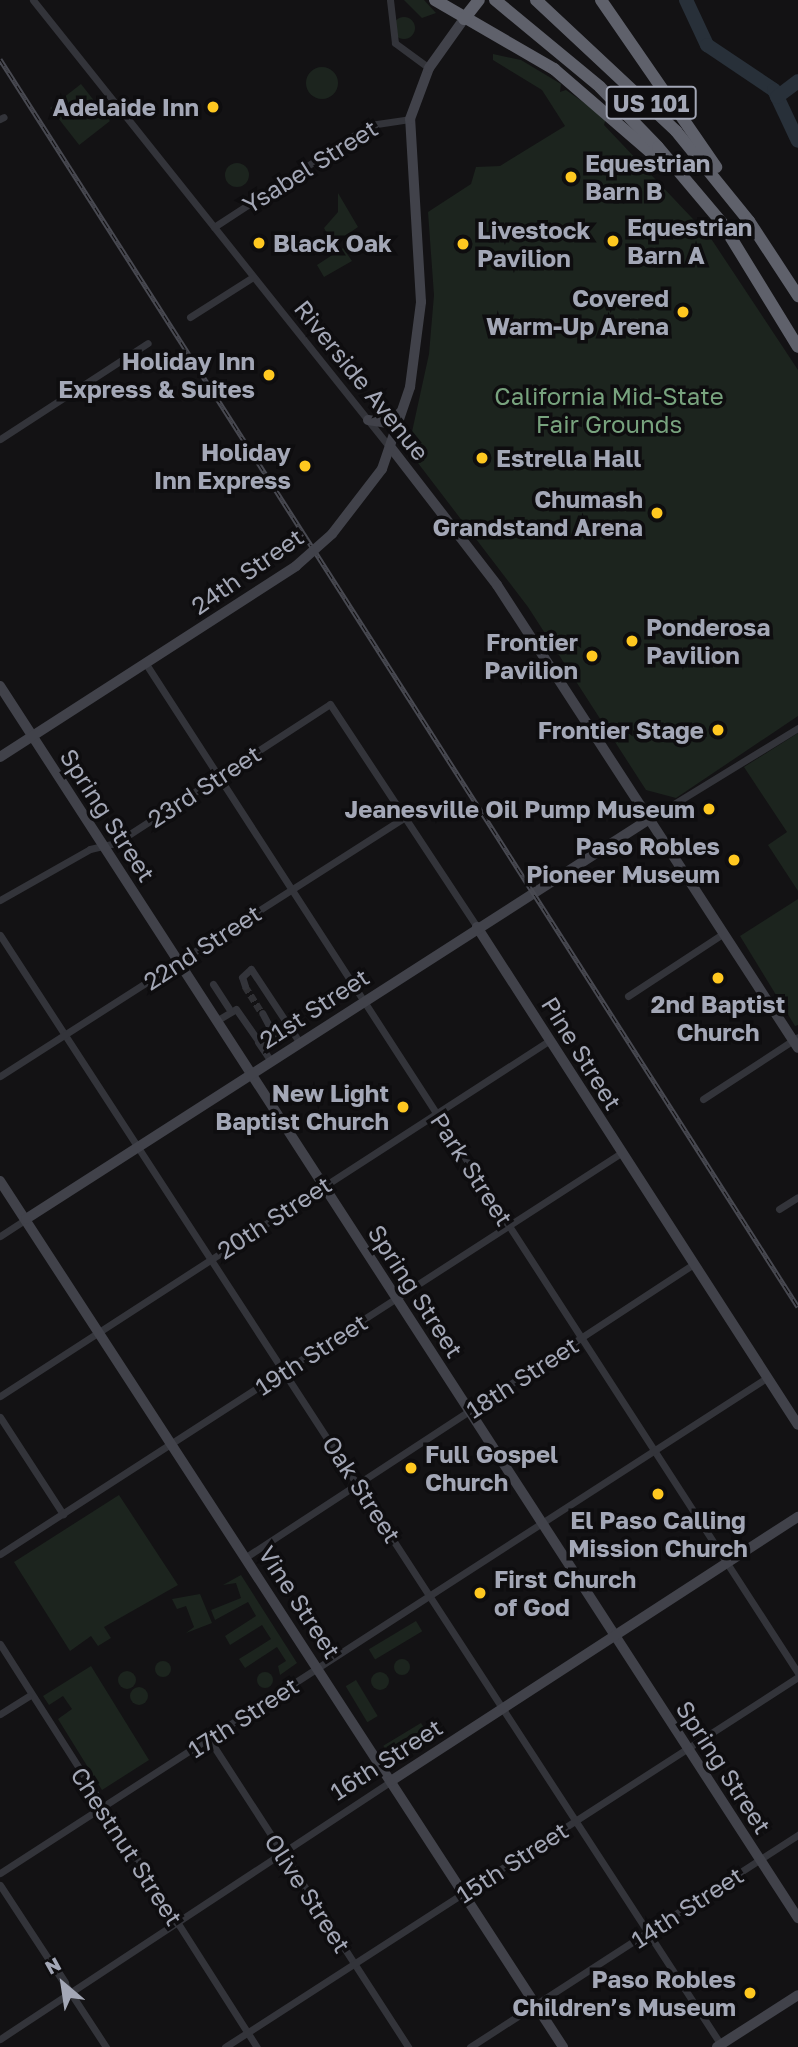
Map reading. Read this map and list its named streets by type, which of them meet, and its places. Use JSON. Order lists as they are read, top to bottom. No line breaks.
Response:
{"streets":{"highway":["US 101"],"main road":["Riverside Avenue","24th Street","Spring Street","21st Street","Pine Street","Vine Street","16th Street"],"street":["Ysabel Street","23rd Street","22nd Street","Park Street","20th Street","19th Street","18th Street","Oak Street","17th Street","Chestnut Street","15th Street","Olive Street","14th Street"]},"crossings":[["Ysabel Street","Riverside Avenue"],["Ysabel Street","24th Street"],["Riverside Avenue","24th Street"],["Riverside Avenue","21st Street"],["24th Street","Spring Street"],["24th Street","Park Street"],["23rd Street","Spring Street"],["23rd Street","Pine Street"],["23rd Street","Park Street"],["Spring Street","22nd Street"],["Spring Street","21st Street"],["Spring Street","20th Street"],["Spring Street","19th Street"],["Spring Street","18th Street"],["Spring Street","17th Street"],["Spring Street","16th Street"],["Spring Street","15th Street"],["Spring Street","14th Street"],["22nd Street","Pine Street"],["22nd Street","Park Street"],["22nd Street","Oak Street"],["21st Street","Pine Street"],["21st Street","Park Street"],["21st Street","Oak Street"],["21st Street","Vine Street"],["Pine Street","20th Street"],["Pine Street","19th Street"],["Pine Street","18th Street"],["Pine Street","17th Street"],["Park Street","20th Street"],["Park Street","19th Street"],["Park Street","18th Street"],["Park Street","17th Street"],["Park Street","16th Street"],["Park Street","15th Street"],["20th Street","Oak Street"],["20th Street","Vine Street"],["19th Street","Oak Street"],["19th Street","Vine Street"],["18th Street","Oak Street"],["18th Street","Vine Street"],["Oak Street","17th Street"],["Oak Street","16th Street"],["Oak Street","15th Street"],["Oak Street","14th Street"],["Vine Street","17th Street"],["Vine Street","16th Street"],["Vine Street","15th Street"],["Vine Street","14th Street"],["17th Street","Chestnut Street"],["17th Street","Olive Street"],["16th Street","Chestnut Street"],["16th Street","Olive Street"],["Chestnut Street","15th Street"],["15th Street","Olive Street"]],"parks":["California Mid-State Fair Grounds"],"places":["Adelaide Inn","Equestrian Barn B","Equestrian Barn A","Black Oak","Livestock Pavilion","Covered Warm-Up Arena","Holiday Inn Express & Suites","Estrella Hall","Holiday Inn Express","Chumash Grandstand Arena","Ponderosa Pavilion","Frontier Pavilion","Frontier Stage","Jeanesville Oil Pump Museum","Paso Robles Pioneer Museum","2nd Baptist Church","New Light Baptist Church","Full Gospel Church","El Paso Calling Mission Church","First Church of God","Paso Robles Children’s Museum"],"north":"top left"}
